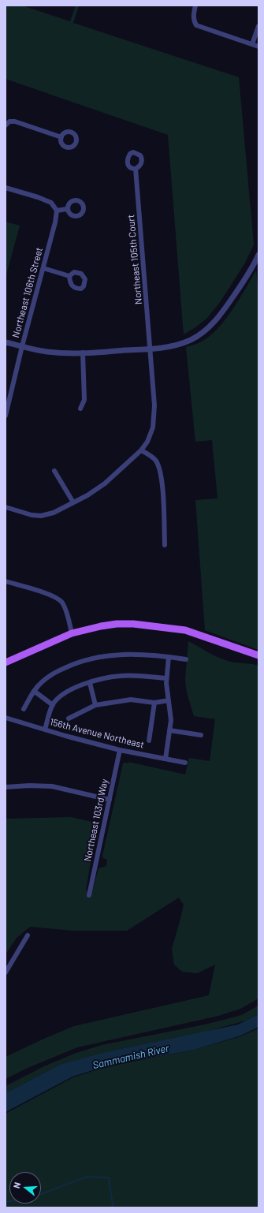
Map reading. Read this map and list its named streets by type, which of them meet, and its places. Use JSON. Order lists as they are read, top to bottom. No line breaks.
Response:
{"streets":{"street":["Northeast 105th Court","Northeast 106th Street","156th Avenue Northeast","Northeast 103rd Way"]},"crossings":[["156th Avenue Northeast","Northeast 103rd Way"]],"water":["Sammamish River"],"north":"left"}
